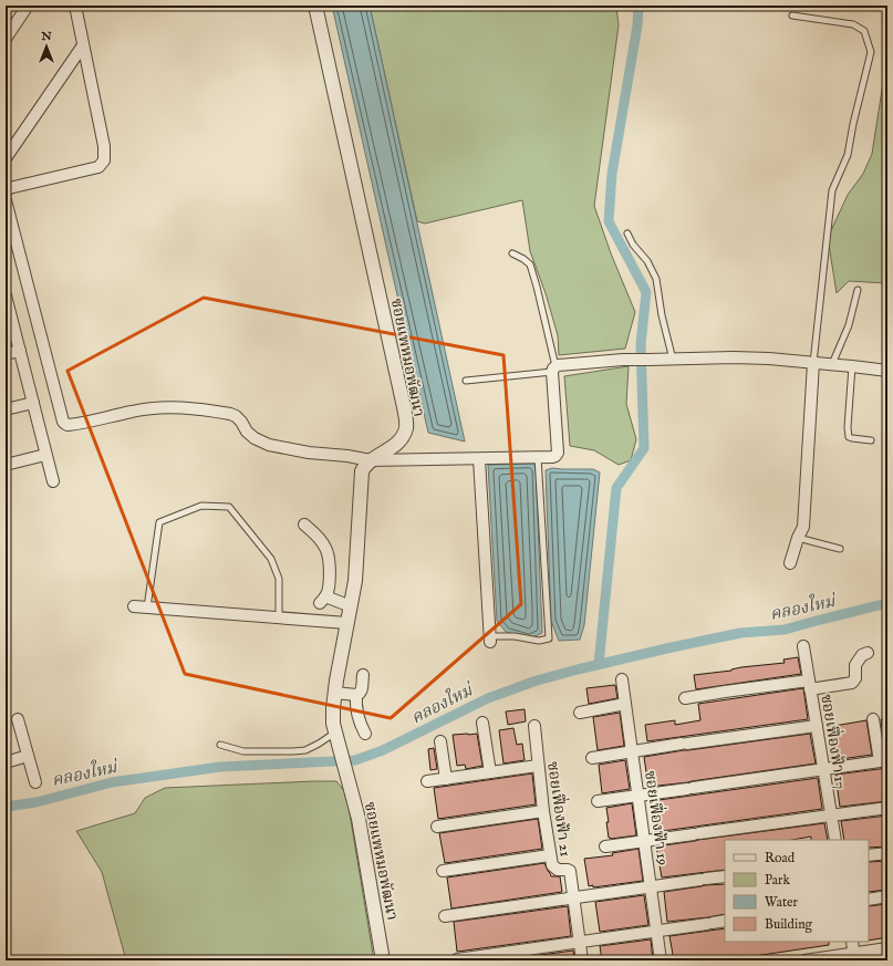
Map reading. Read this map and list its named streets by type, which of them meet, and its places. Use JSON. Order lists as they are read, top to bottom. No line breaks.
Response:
{"streets":{"street":["ซอยแพหมอพัฒนา","ซอยเฟื่องฟ้า 17","ซอยเฟื่องฟ้า 21","ซอยเฟื่องฟ้า 19"]},"water":["คลองใหม่"],"legend":["Road","Park","Water","Building"],"north":"top"}
